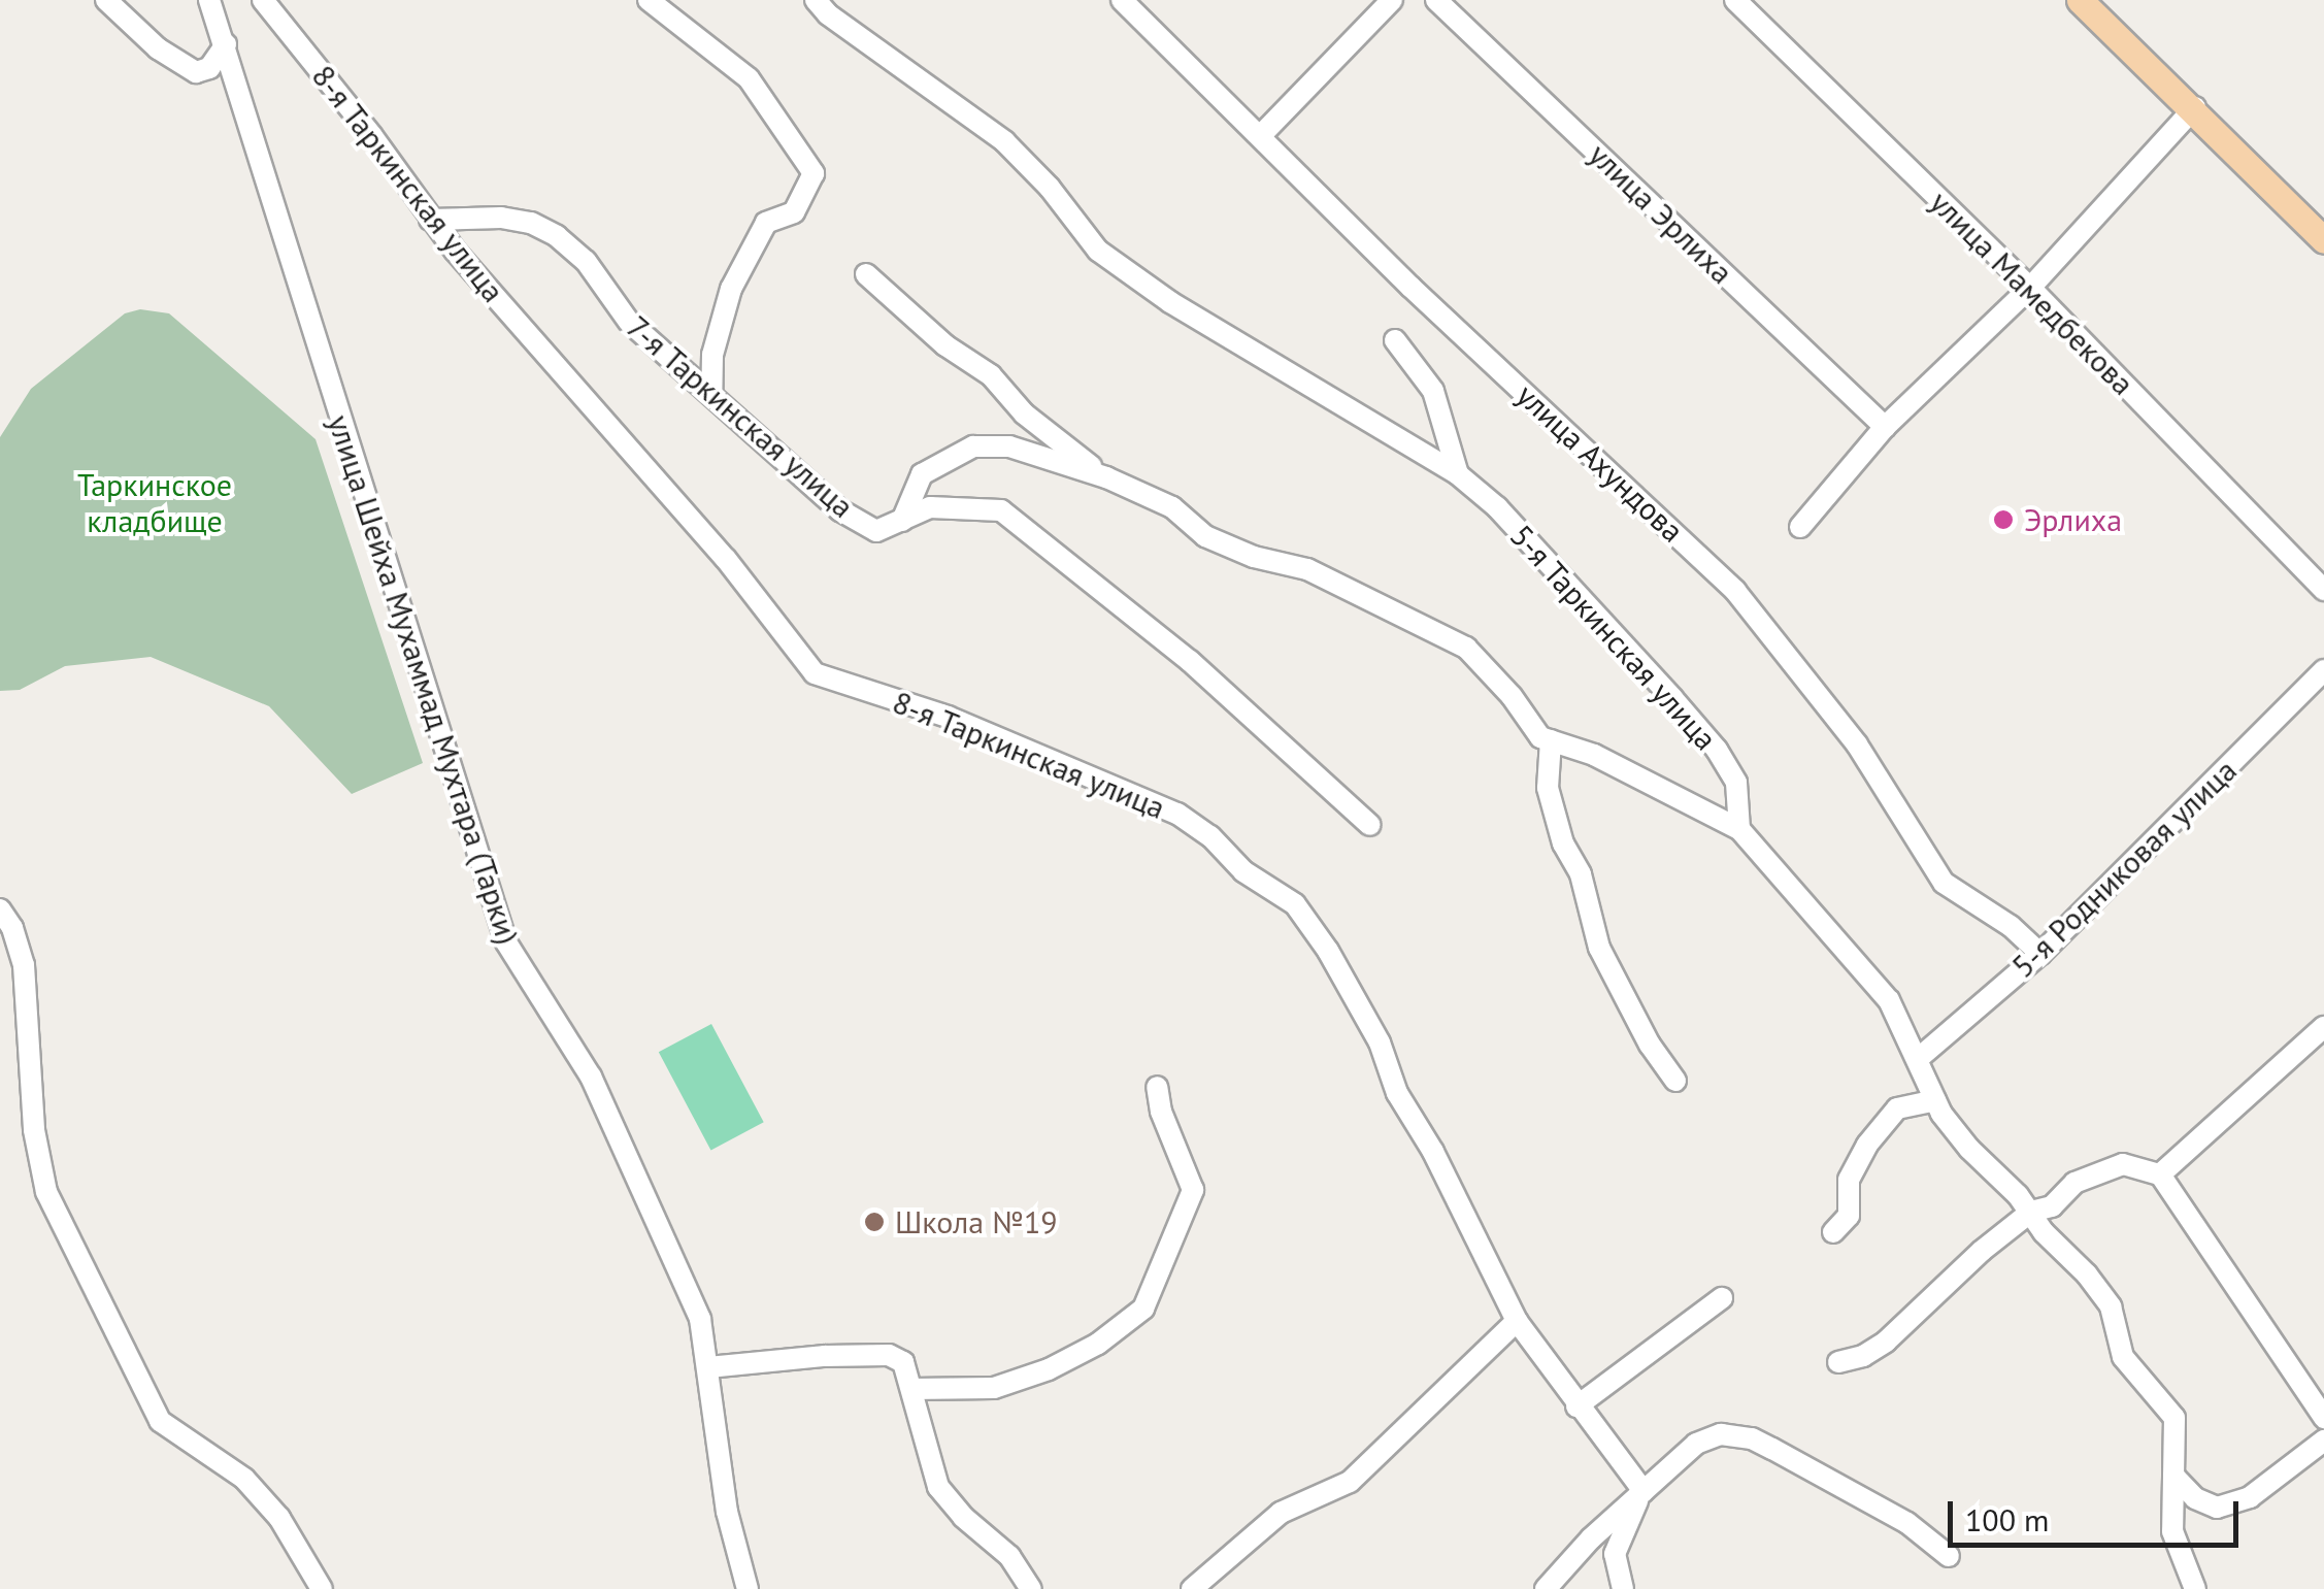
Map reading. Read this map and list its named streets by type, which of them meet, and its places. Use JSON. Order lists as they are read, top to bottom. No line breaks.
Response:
{"streets":{"street":["8-я Таркинская улица","улица Эрлиха","улица Мамедбекова","7-я Таркинская улица","улица Ахундова","5-я Таркинская улица","улица Шейха Мухаммад Мухтара (Тарки)","5-я Родниковая улица"]},"crossings":[["8-я Таркинская улица","7-я Таркинская улица"],["7-я Таркинская улица","5-я Таркинская улица"],["улица Ахундова","5-я Родниковая улица"]],"parks":["Таркинское кладбище"],"places":["Эрлиха","Школа №19"],"scale_bar":"100 m"}
